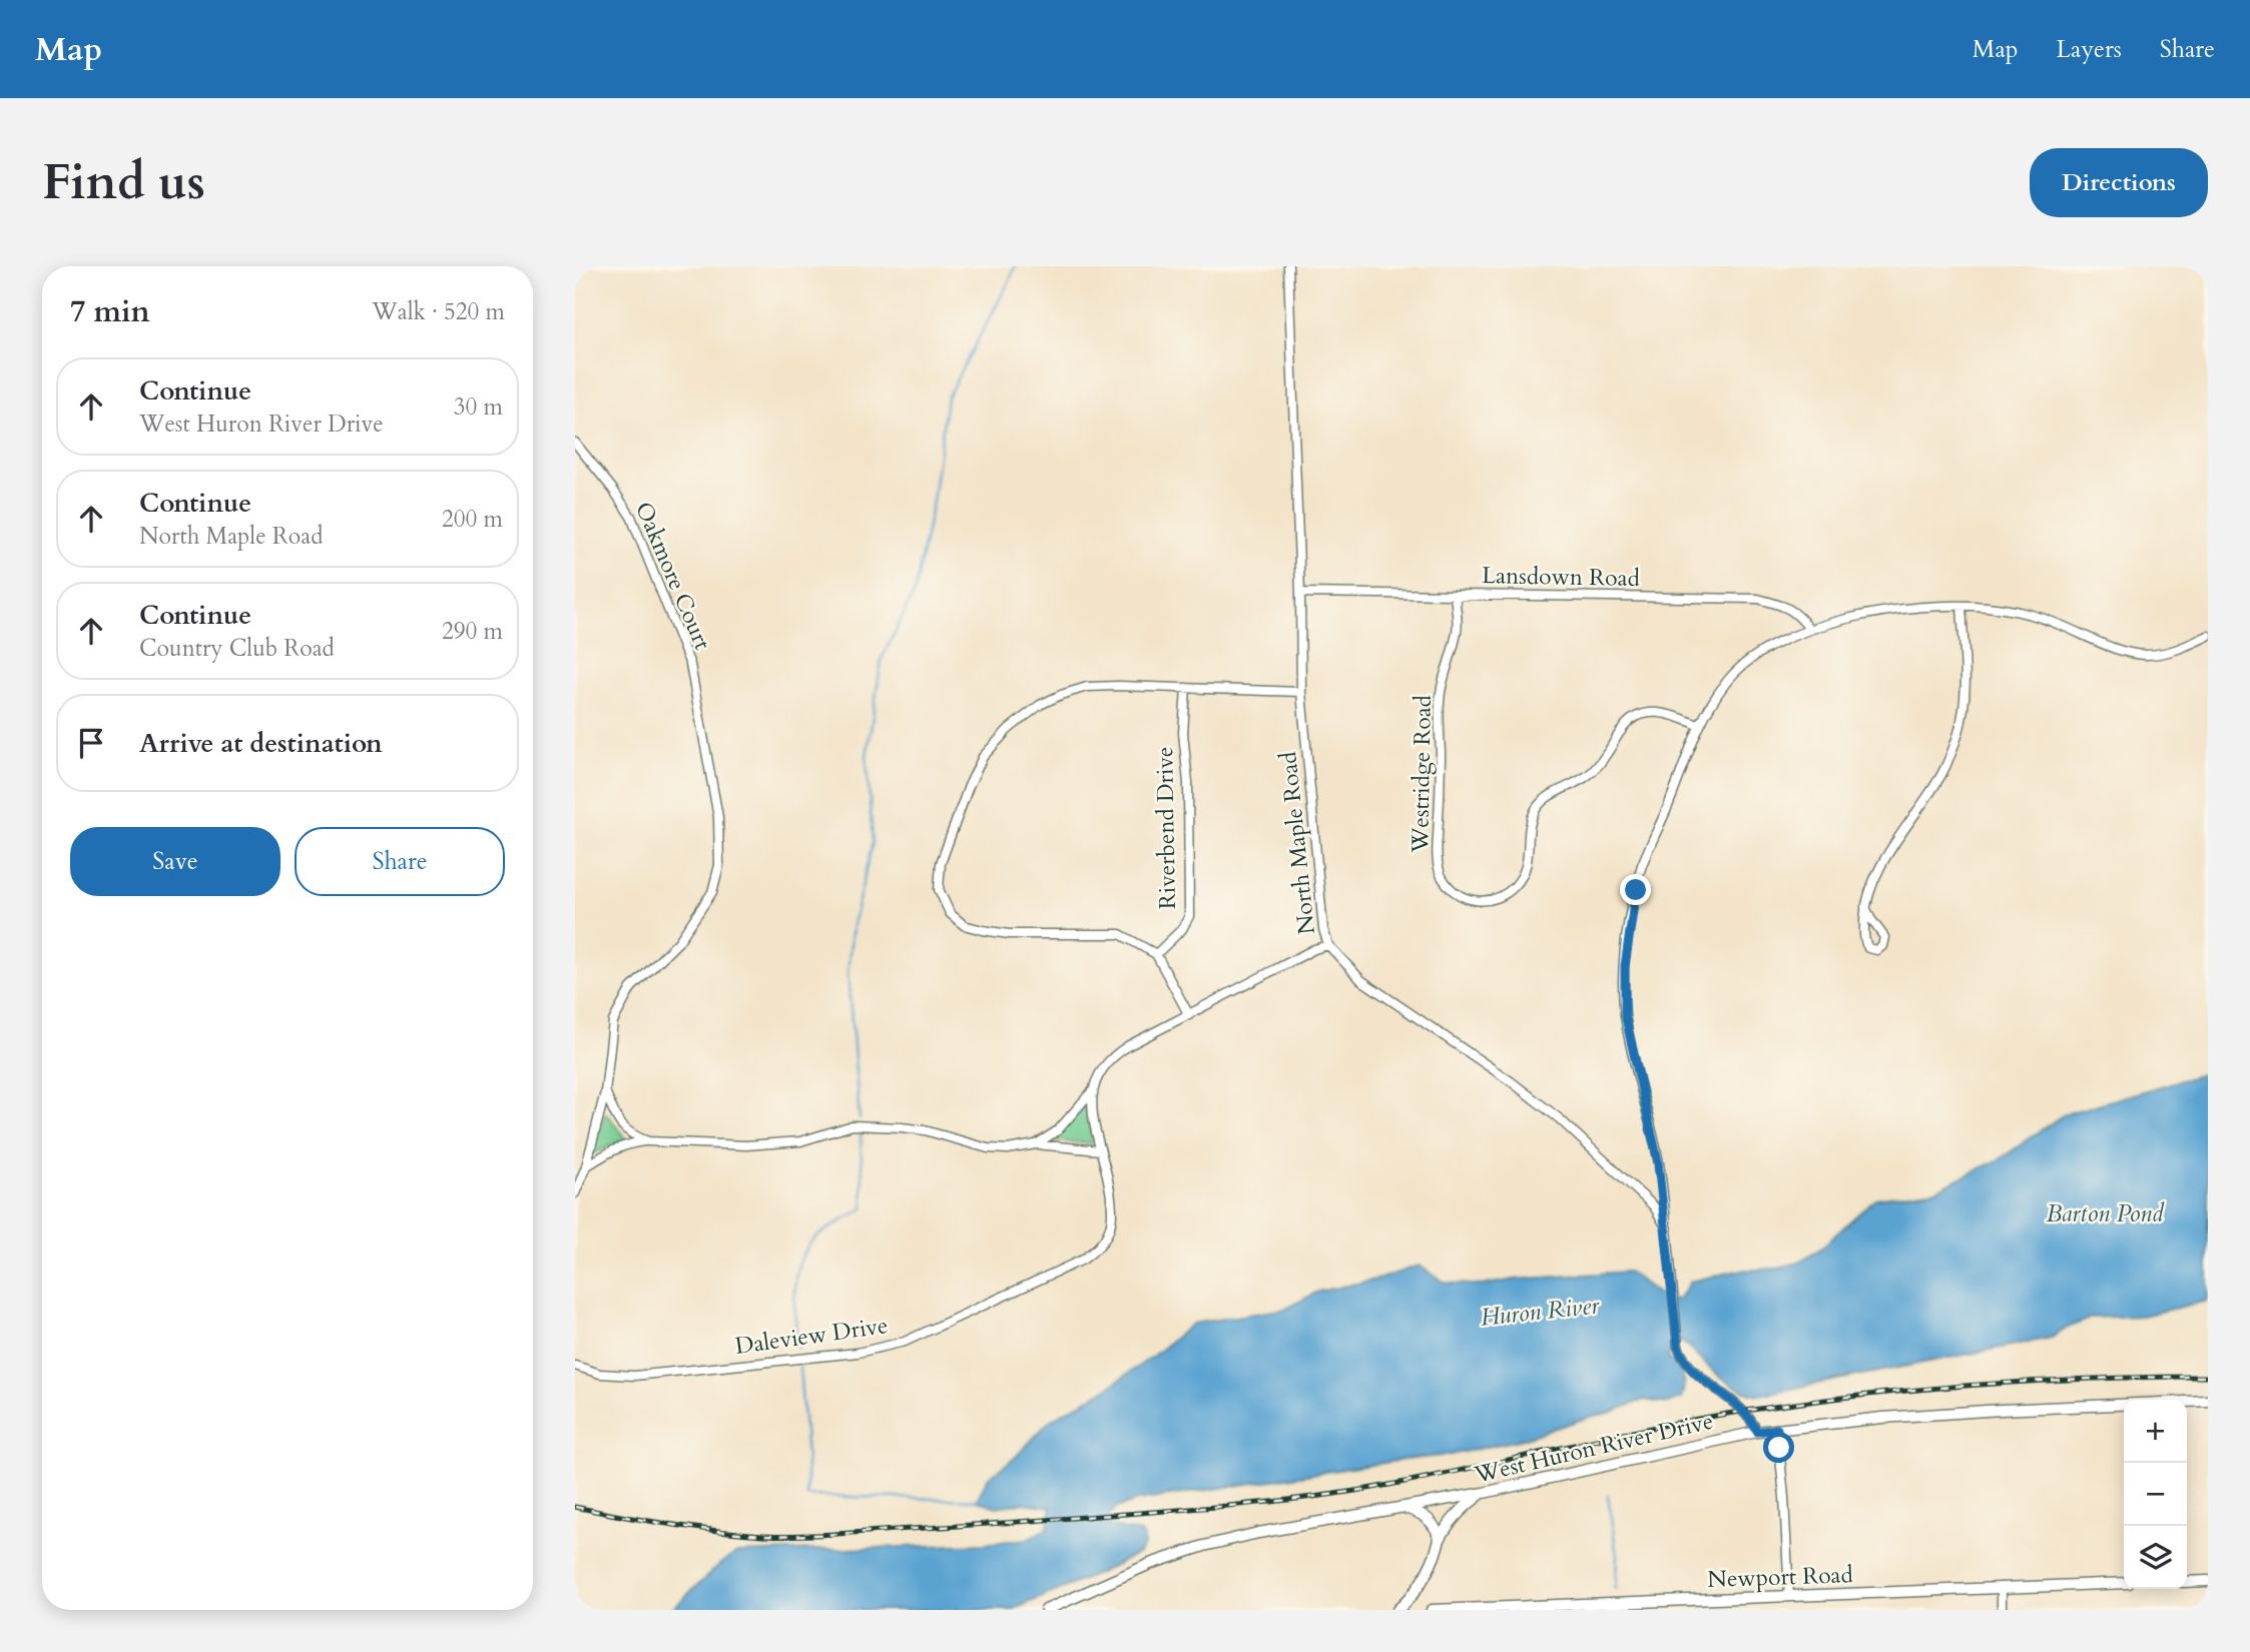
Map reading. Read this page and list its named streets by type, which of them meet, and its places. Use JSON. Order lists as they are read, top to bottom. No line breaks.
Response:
{"streets":{"street":["Oakmore Court","Lansdown Road","Westridge Road","Riverbend Drive","North Maple Road","Daleview Drive","West Huron River Drive","Newport Road"]},"crossings":[["Lansdown Road","Westridge Road"],["Lansdown Road","North Maple Road"],["North Maple Road","West Huron River Drive"]],"water":["Barton Pond","Huron River"],"page":{"header":"Map","nav":["Map","Layers","Share"],"buttons":["Directions",["Save","Share"]],"title":"Find us","heading":["7 min","Walk · 520 m"],"list":[["Continue","West Huron River Drive","30 m"],["Continue","North Maple Road","200 m"],["Continue","Country Club Road","290 m"],"Arrive at destination"],"map_buttons":["+","−"]}}
